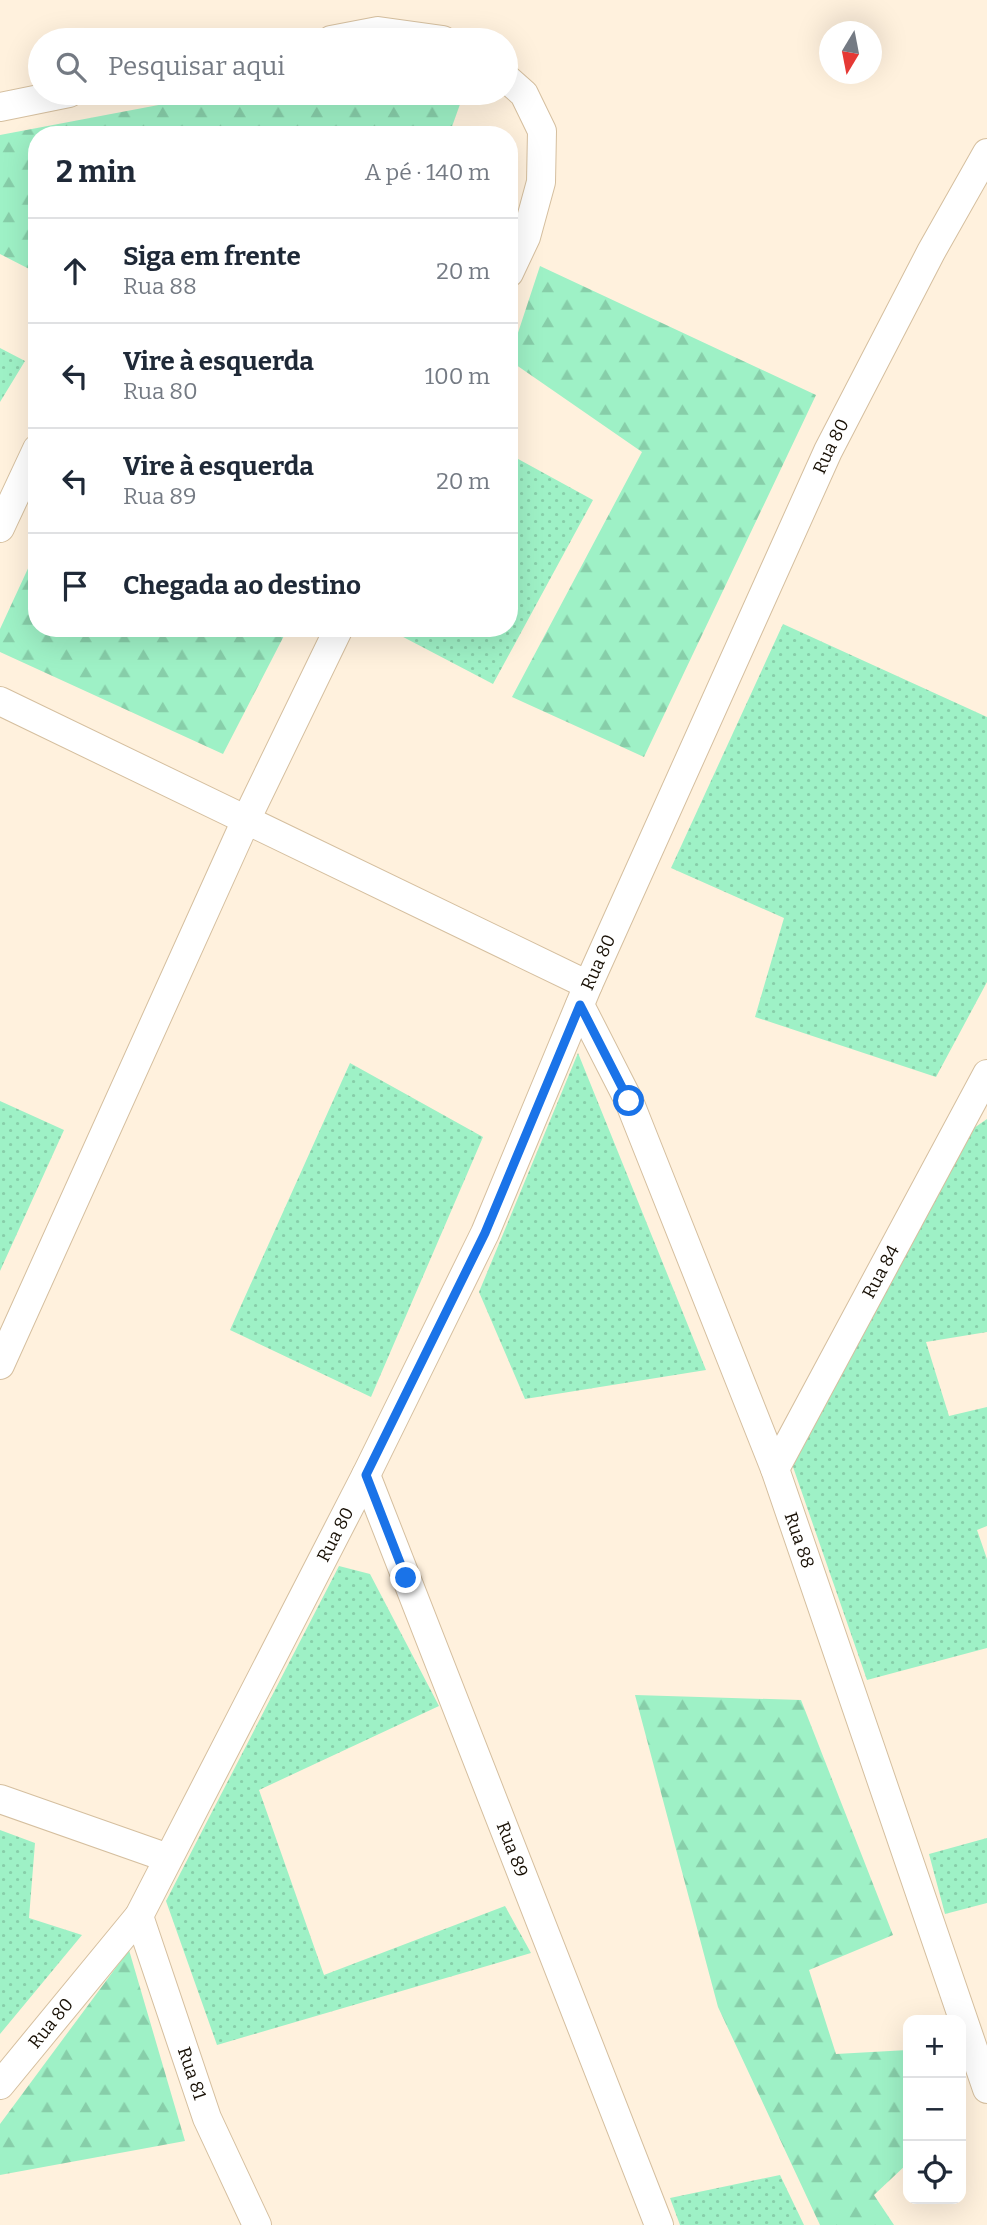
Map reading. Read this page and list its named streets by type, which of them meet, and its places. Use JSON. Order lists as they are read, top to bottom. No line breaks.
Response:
{"streets":{"street":["Rua 80","Rua 84","Rua 88","Rua 89","Rua 81"]},"crossings":[["Rua 80","Rua 88"],["Rua 80","Rua 89"],["Rua 80","Rua 81"],["Rua 84","Rua 88"]],"north":"bottom","page":{"search":"Pesquisar aqui","heading":["2 min","A pé · 140 m"],"list":[["Siga em frente","Rua 88","20 m"],["Vire à esquerda","Rua 80","100 m"],["Vire à esquerda","Rua 89","20 m"],"Chegada ao destino"],"map_buttons":["+","−"]}}
